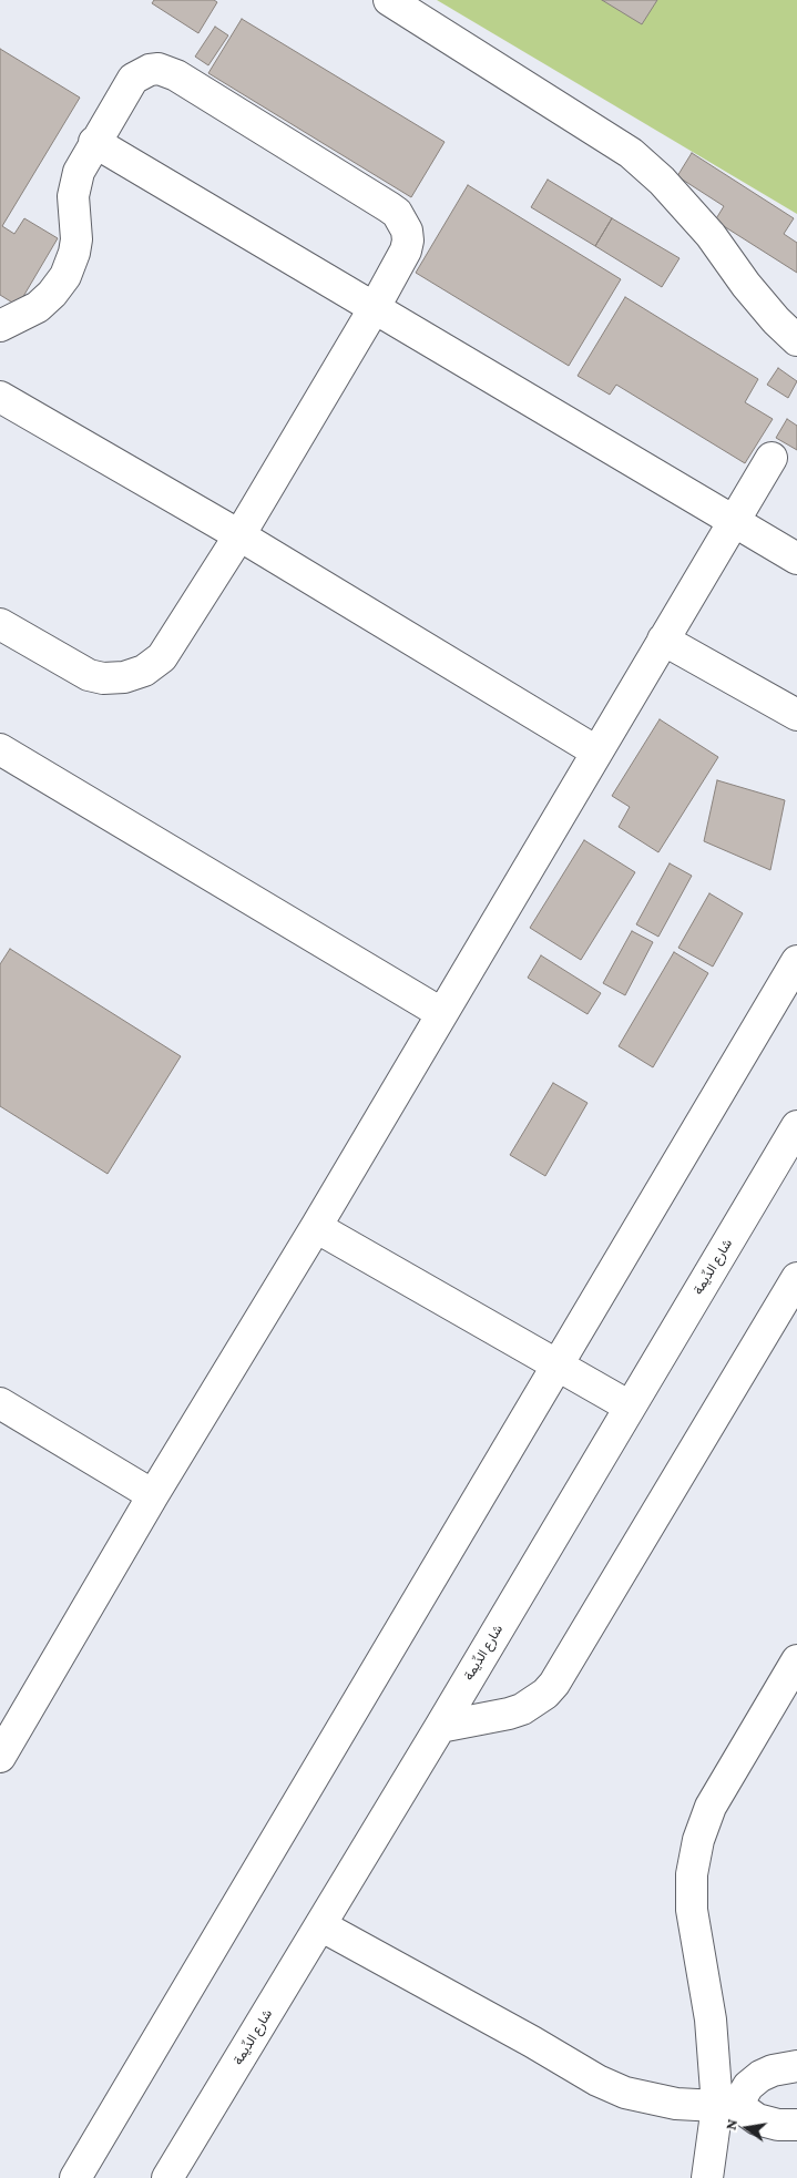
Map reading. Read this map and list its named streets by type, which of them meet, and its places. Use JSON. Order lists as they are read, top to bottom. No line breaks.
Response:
{"streets":{"street":["شارع الدِّيمة"]},"north":"left"}
